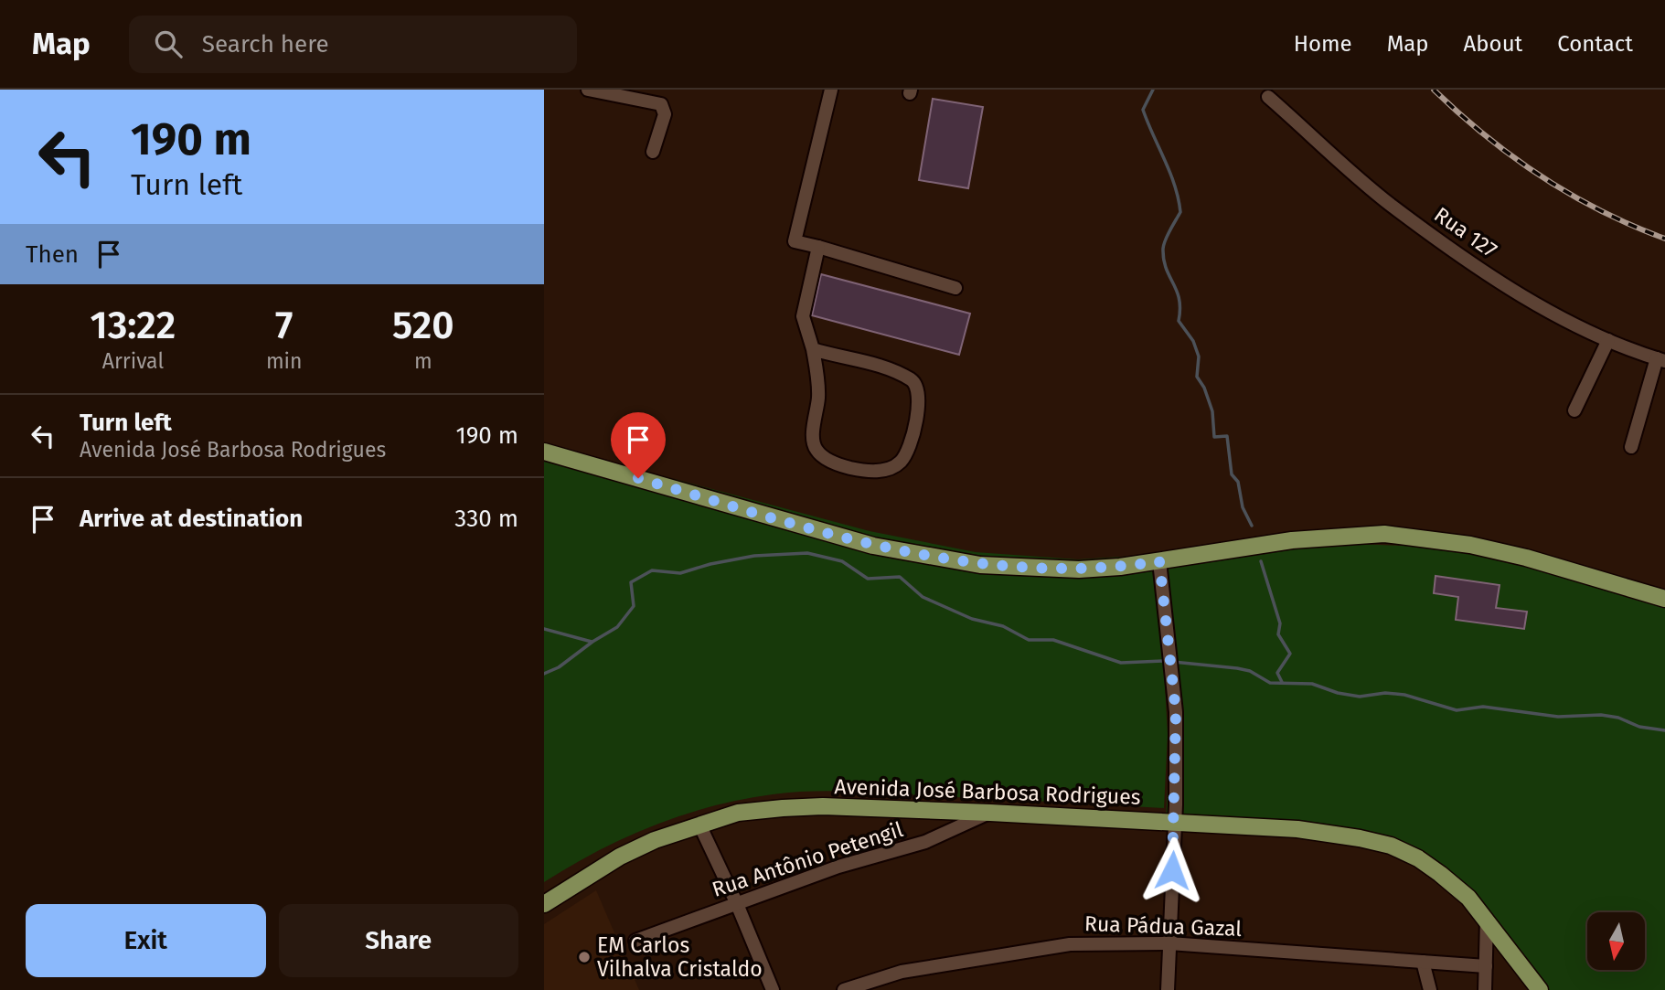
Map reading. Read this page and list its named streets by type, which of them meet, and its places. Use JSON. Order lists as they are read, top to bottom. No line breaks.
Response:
{"streets":{"main road":["Avenida José Barbosa Rodrigues"],"street":["Rua 127","Rua Antônio Petengil","Rua Pádua Gazal"]},"crossings":[["Avenida José Barbosa Rodrigues","Rua Antônio Petengil"]],"places":["EM Carlos Vilhalva Cristaldo"],"north":"bottom","page":{"header":"Map","search":"Search here","nav":["Home","Map","About","Contact"],"turn":["190 m","Turn left"],"then":"Then","eta":["13:22","Arrival","7","min","520","m"],"list":[{"name":"Turn left","note":"Avenida José Barbosa Rodrigues","value":"190 m"},{"name":"Arrive at destination","value":"330 m"}],"buttons":["Exit","Share"]}}
